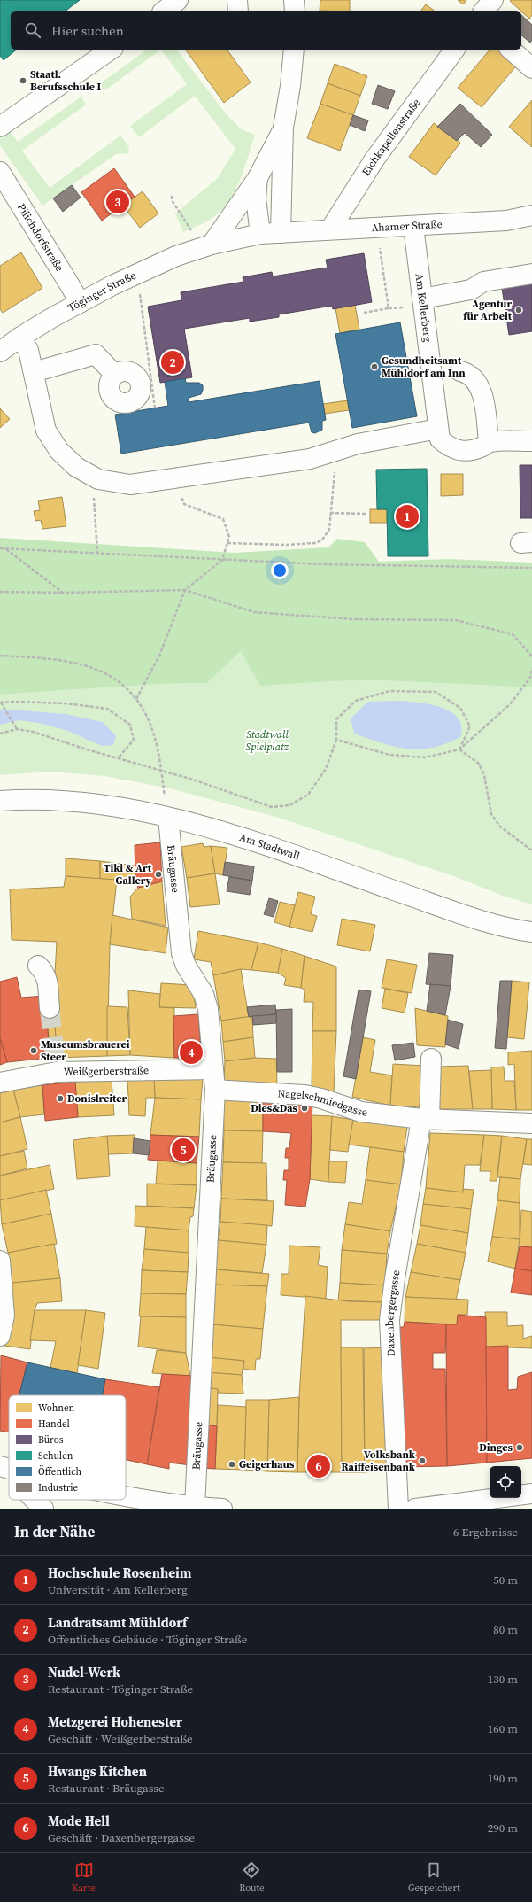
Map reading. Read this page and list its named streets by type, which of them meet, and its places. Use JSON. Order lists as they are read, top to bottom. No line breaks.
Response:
{"streets":{"street":["Eichkapellenstraße","Ahamer Straße","Pilichdorfstraße","Töginger Straße","Am Kellerberg","Am Stadtwall","Bräugasse","Weißgerberstraße","Nagelschmiedgasse","Daxenbergergasse"]},"crossings":[["Eichkapellenstraße","Ahamer Straße"],["Ahamer Straße","Töginger Straße"],["Ahamer Straße","Am Kellerberg"],["Pilichdorfstraße","Töginger Straße"],["Am Stadtwall","Bräugasse"],["Bräugasse","Weißgerberstraße"],["Bräugasse","Nagelschmiedgasse"],["Nagelschmiedgasse","Daxenbergergasse"]],"parks":["Stadtwall Spielplatz"],"places":["Staatl. Berufsschule I","Agentur für Arbeit","Gesundheitsamt Mühldorf am Inn","Tiki & Art Gallery","Museumsbrauerei Steer","Donislreiter","Dies&Das","Dinges","Volksbank Raiffeisenbank","Geigerhaus"],"legend":["Wohnen","Handel","Büros","Schulen","Öffentlich","Industrie"],"page":{"search":"Hier suchen","pins":["3","2","1","4","5","6"],"heading":["In der Nähe","6 Ergebnisse"],"list":[{"mark":"1","name":"Hochschule Rosenheim","note":"Universität · Am Kellerberg","value":"50 m"},{"mark":"2","name":"Landratsamt Mühldorf","note":"Öffentliches Gebäude · Töginger Straße","value":"80 m"},{"mark":"3","name":"Nudel-Werk","note":"Restaurant · Töginger Straße","value":"130 m"},{"mark":"4","name":"Metzgerei Hohenester","note":"Geschäft · Weißgerberstraße","value":"160 m"},{"mark":"5","name":"Hwangs Kitchen","note":"Restaurant · Bräugasse","value":"190 m"},{"mark":"6","name":"Mode Hell","note":"Geschäft · Daxenbergergasse","value":"290 m"}],"nav":["Karte","Route","Gespeichert"]}}
